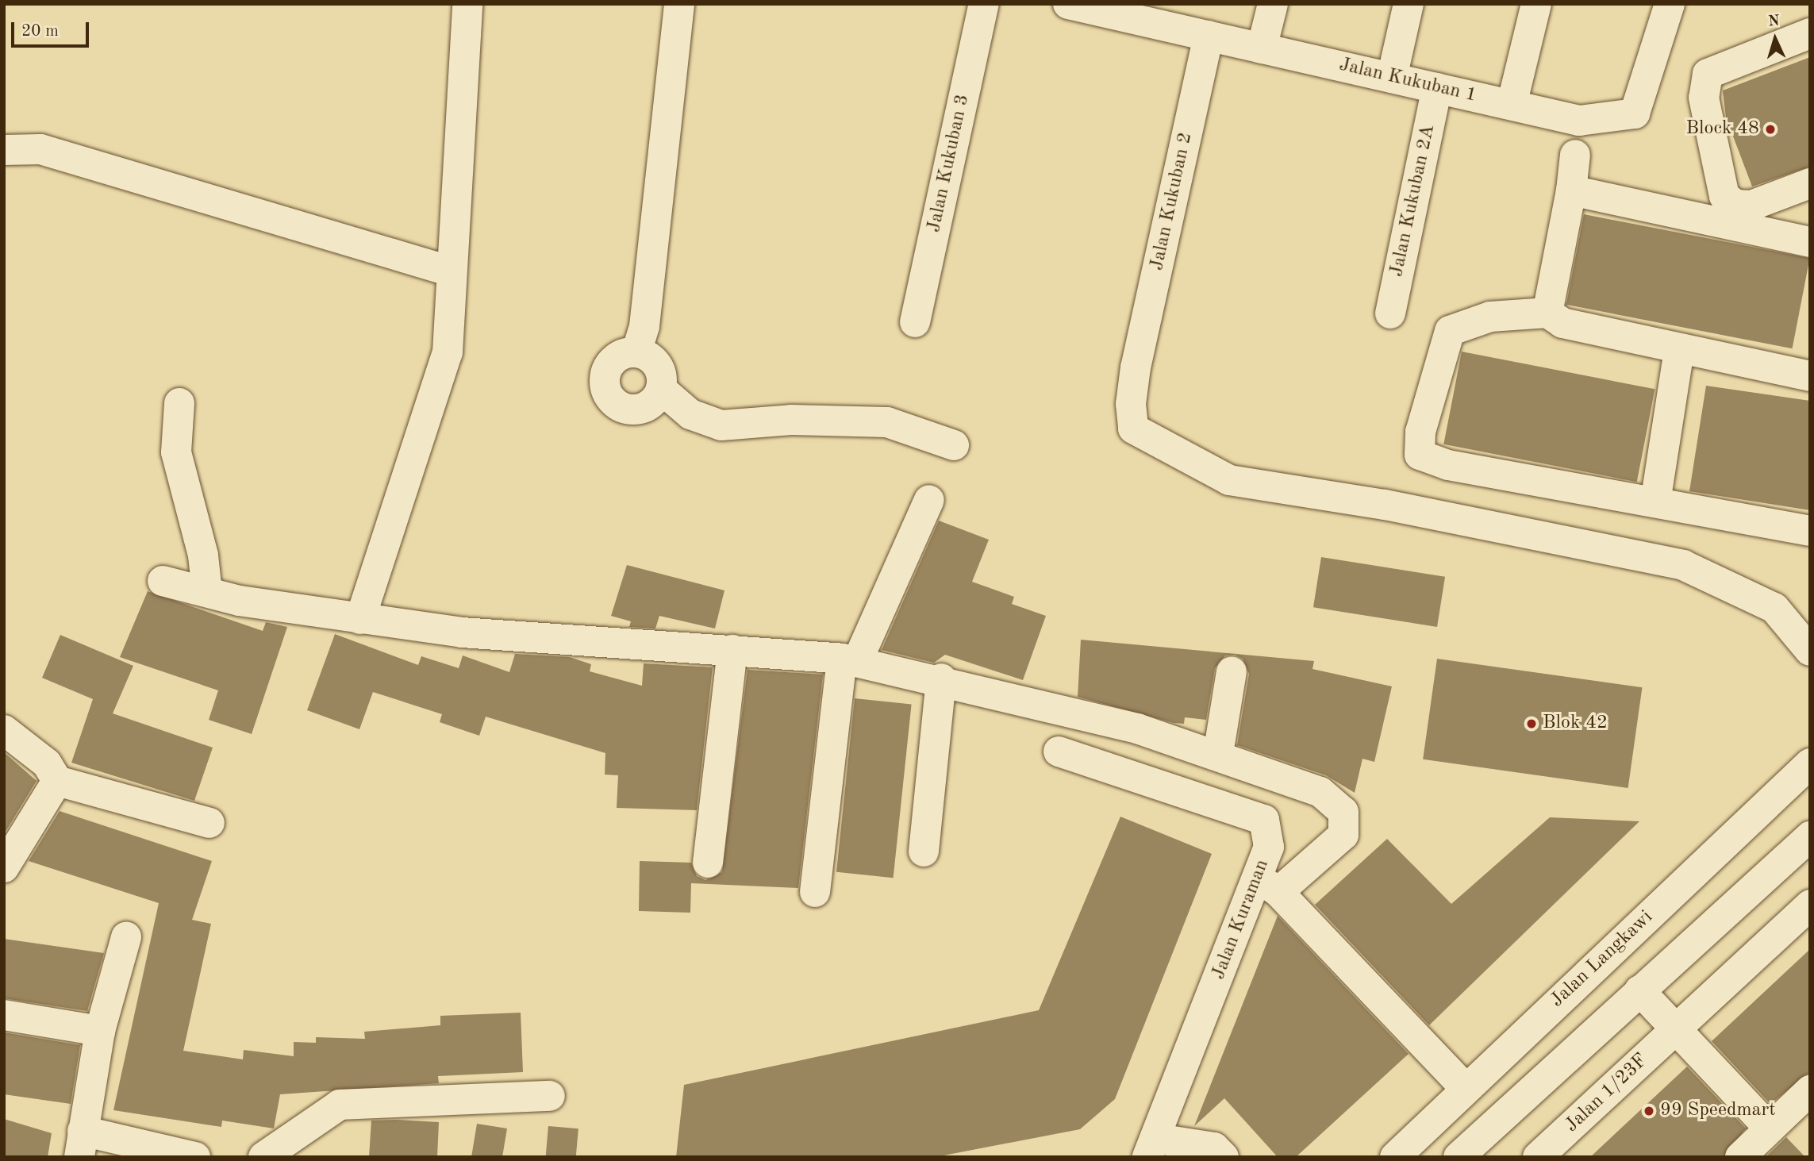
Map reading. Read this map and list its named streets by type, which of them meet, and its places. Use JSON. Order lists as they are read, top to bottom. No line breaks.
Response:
{"streets":{"street":["Jalan Kukuban 1","Jalan Kukuban 3","Jalan Kukuban 2A","Jalan Kukuban 2","Jalan Kuraman","Jalan Langkawi","Jalan 1/23F"]},"crossings":[["Jalan Kukuban 1","Jalan Kukuban 2A"],["Jalan Kukuban 1","Jalan Kukuban 2"]],"places":["Block 48","Blok 42","99 Speedmart"],"scale_bar":"20 m","north":"top"}
